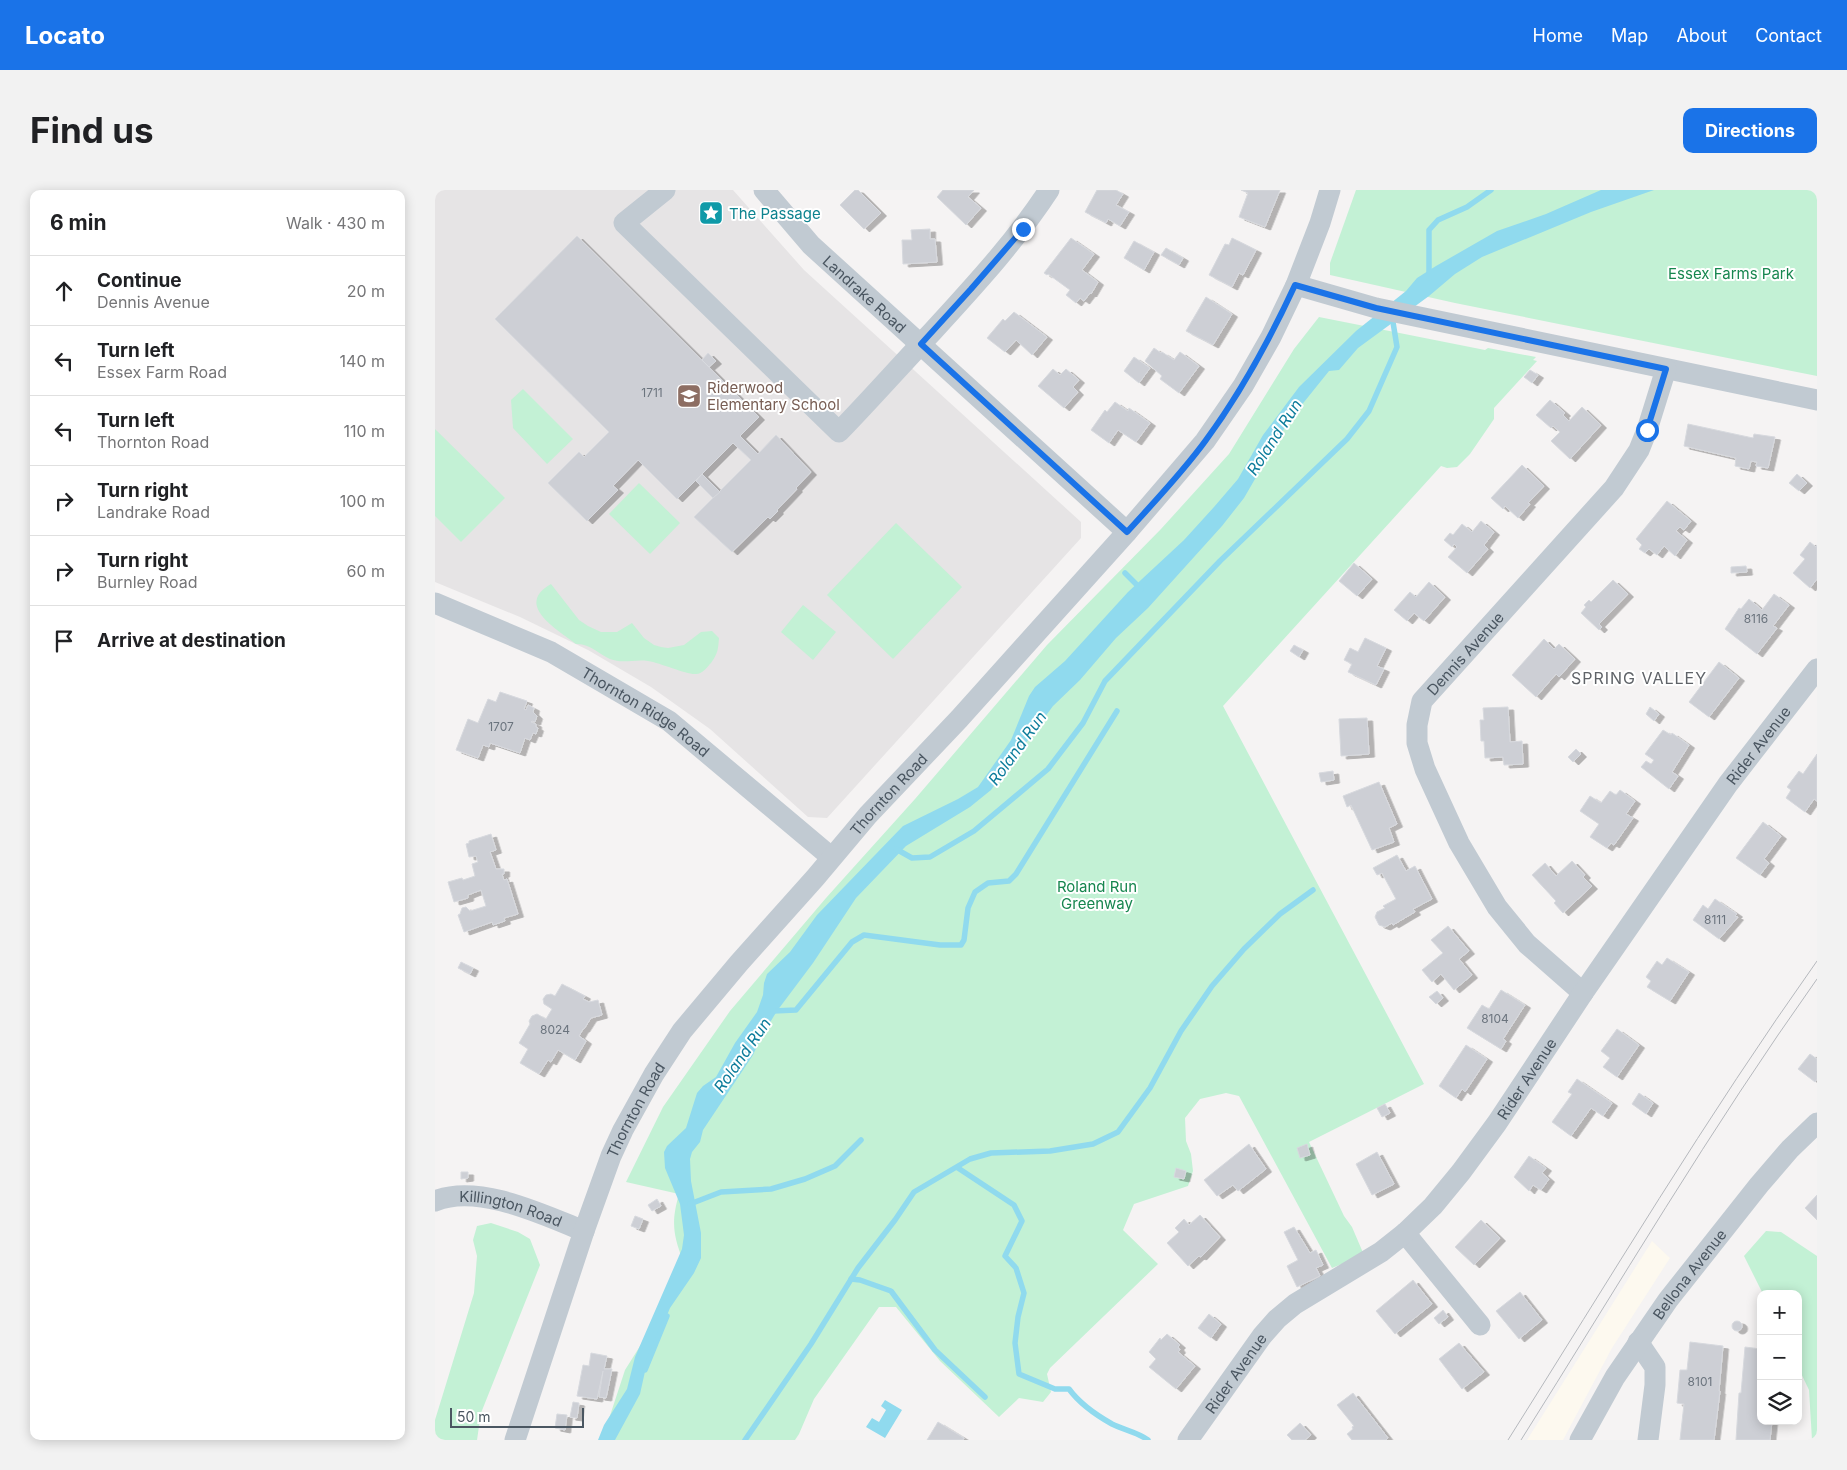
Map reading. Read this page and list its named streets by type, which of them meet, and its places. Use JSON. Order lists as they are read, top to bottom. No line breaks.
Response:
{"streets":{"street":["Landrake Road","Dennis Avenue","Thornton Ridge Road","Rider Avenue","Thornton Road","Killington Road","Bellona Avenue"]},"crossings":[["Landrake Road","Thornton Road"],["Dennis Avenue","Rider Avenue"],["Thornton Ridge Road","Thornton Road"],["Thornton Road","Killington Road"]],"districts":["SPRING VALLEY"],"water":["Roland Run"],"parks":["Essex Farms Park","Roland Run Greenway"],"places":{"place":["The Passage"],"school or university":["Riderwood Elementary School"]},"house_numbers":["1711","8116","1707","8111","8104","8024","8101"],"scale_bar":"50 m","page":{"header":"Locato","nav":["Home","Map","About","Contact"],"buttons":"Directions","title":"Find us","heading":["6 min","Walk · 430 m"],"list":[["Continue","Dennis Avenue","20 m"],["Turn left","Essex Farm Road","140 m"],["Turn left","Thornton Road","110 m"],["Turn right","Landrake Road","100 m"],["Turn right","Burnley Road","60 m"],"Arrive at destination"],"map_buttons":["+","−"],"scale":"50 m"}}
